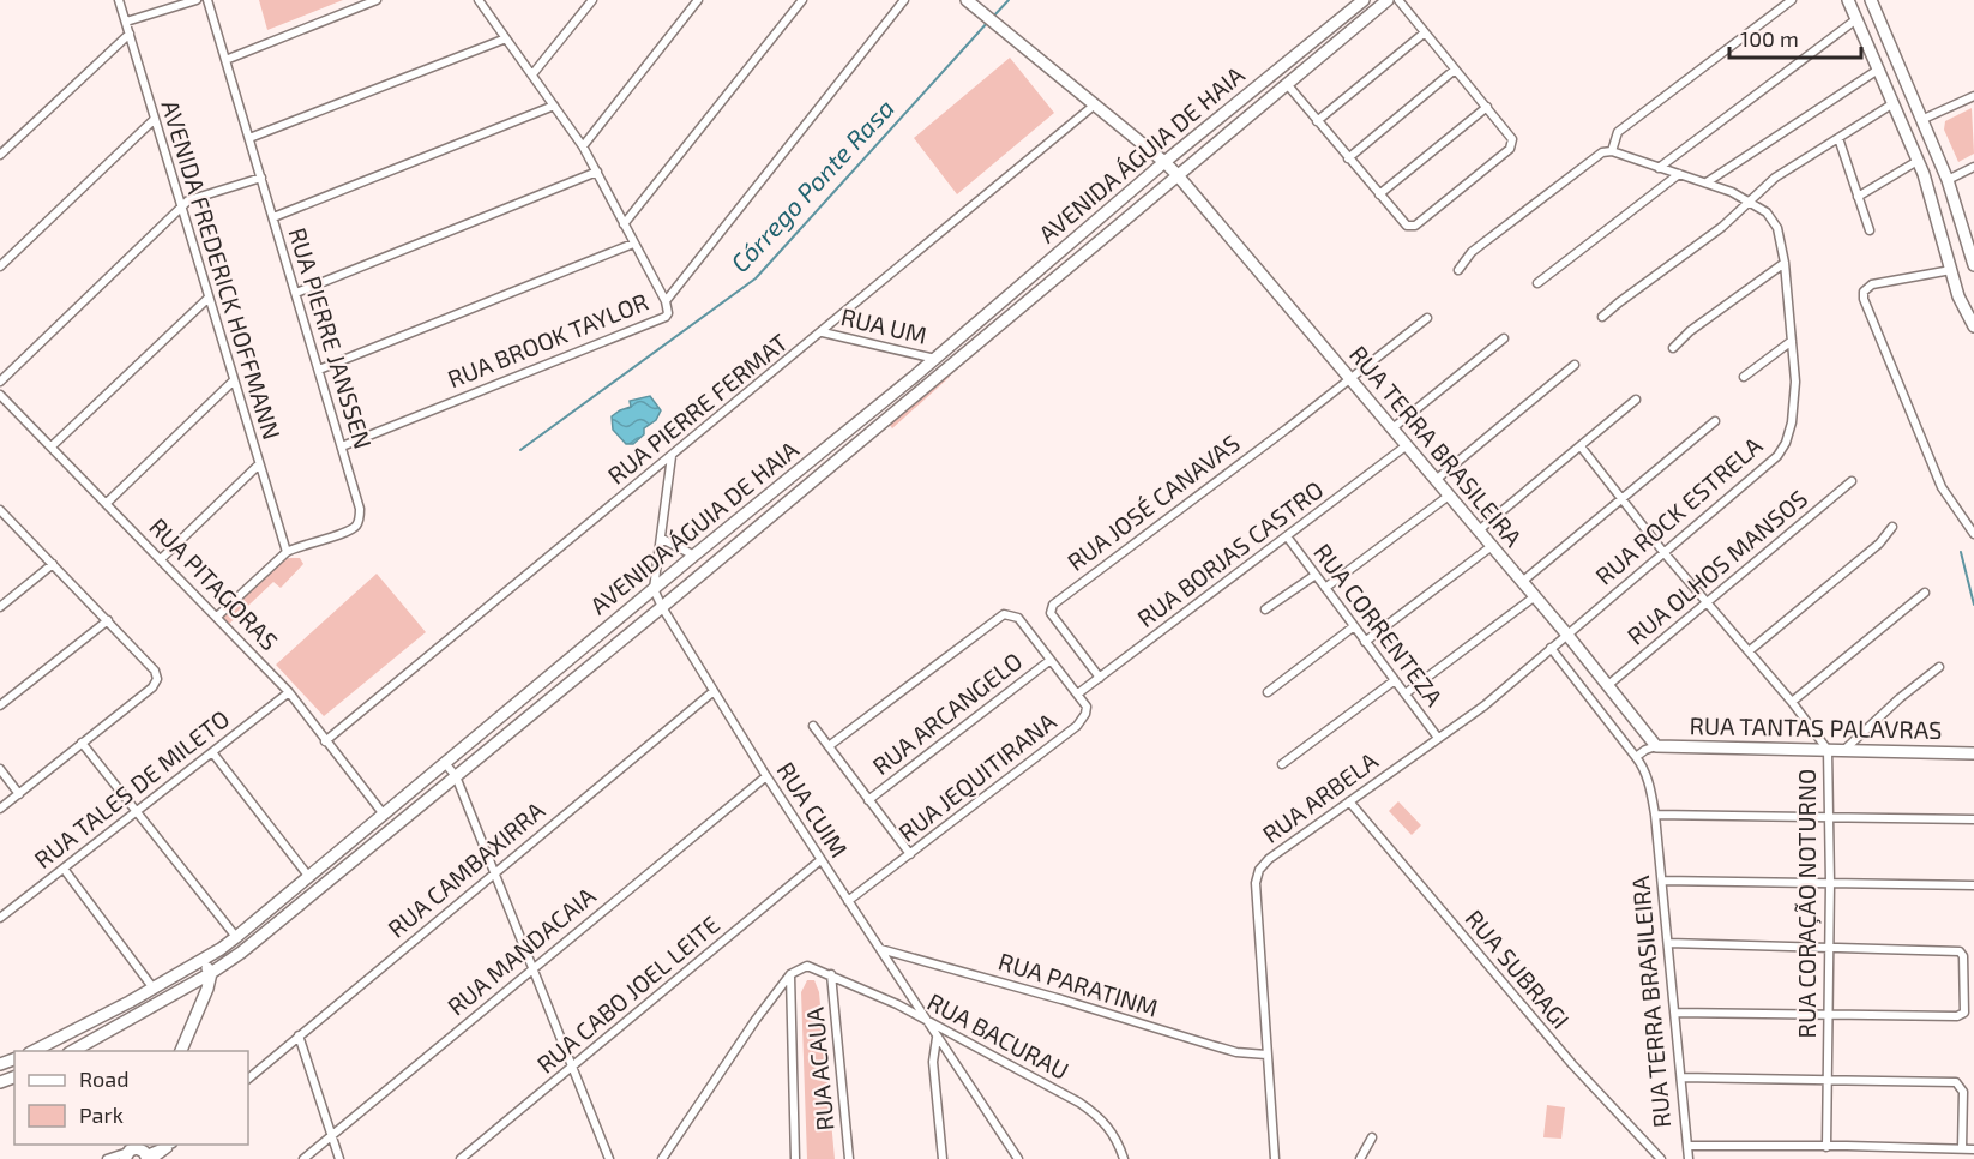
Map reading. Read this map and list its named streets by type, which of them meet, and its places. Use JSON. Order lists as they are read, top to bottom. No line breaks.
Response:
{"streets":{"main road":["AVENIDA ÁGUIA DE HAIA","RUA TERRA BRASILEIRA","RUA TANTAS PALAVRAS"],"street":["AVENIDA FREDERICK HOFFMANN","RUA UM","RUA PIERRE JANSSEN","RUA BROOK TAYLOR","RUA PIERRE FERMAT","RUA JOSÉ CANAVAS","RUA ROCK ESTRELA","RUA BORJAS CASTRO","RUA OLHOS MANSOS","RUA PITAGORAS","RUA CORRENTEZA","RUA ARCANGELO","RUA JEQUITIRANA","RUA TALES DE MILETO","RUA ARBELA","RUA CUIM","RUA CAMBAXIRRA","RUA CORAÇÃO NOTURNO","RUA MANDACAIA","RUA SUBRAGI","RUA PARATINM","RUA CABO JOEL LEITE","RUA BACURAU","RUA ACAUA"]},"crossings":[["AVENIDA ÁGUIA DE HAIA","RUA UM"],["AVENIDA ÁGUIA DE HAIA","RUA TERRA BRASILEIRA"],["AVENIDA ÁGUIA DE HAIA","RUA PITAGORAS"],["AVENIDA ÁGUIA DE HAIA","RUA CUIM"],["AVENIDA FREDERICK HOFFMANN","RUA PIERRE JANSSEN"],["RUA UM","RUA PIERRE FERMAT"],["RUA PIERRE JANSSEN","RUA BROOK TAYLOR"],["RUA PIERRE JANSSEN","RUA PITAGORAS"],["RUA PIERRE FERMAT","RUA TERRA BRASILEIRA"],["RUA PIERRE FERMAT","RUA PITAGORAS"],["RUA TERRA BRASILEIRA","RUA JOSÉ CANAVAS"],["RUA TERRA BRASILEIRA","RUA ROCK ESTRELA"],["RUA TERRA BRASILEIRA","RUA BORJAS CASTRO"],["RUA TERRA BRASILEIRA","RUA OLHOS MANSOS"],["RUA TERRA BRASILEIRA","RUA TANTAS PALAVRAS"],["RUA TERRA BRASILEIRA","RUA ARBELA"],["RUA JOSÉ CANAVAS","RUA BORJAS CASTRO"],["RUA ROCK ESTRELA","RUA ARBELA"],["RUA ROCK ESTRELA","RUA CORAÇÃO NOTURNO"],["RUA BORJAS CASTRO","RUA CORRENTEZA"],["RUA BORJAS CASTRO","RUA JEQUITIRANA"],["RUA OLHOS MANSOS","RUA CORAÇÃO NOTURNO"],["RUA PITAGORAS","RUA TALES DE MILETO"],["RUA CORRENTEZA","RUA ARBELA"],["RUA ARCANGELO","RUA JEQUITIRANA"],["RUA TANTAS PALAVRAS","RUA CORAÇÃO NOTURNO"],["RUA JEQUITIRANA","RUA CUIM"],["RUA ARBELA","RUA SUBRAGI"],["RUA ARBELA","RUA PARATINM"],["RUA CUIM","RUA CAMBAXIRRA"],["RUA CUIM","RUA MANDACAIA"],["RUA CUIM","RUA PARATINM"],["RUA CUIM","RUA CABO JOEL LEITE"],["RUA CUIM","RUA BACURAU"],["RUA BACURAU","RUA ACAUA"]],"water":["Córrego Ponte Rasa"],"legend":["Road","Park"],"scale_bar":"100 m"}
